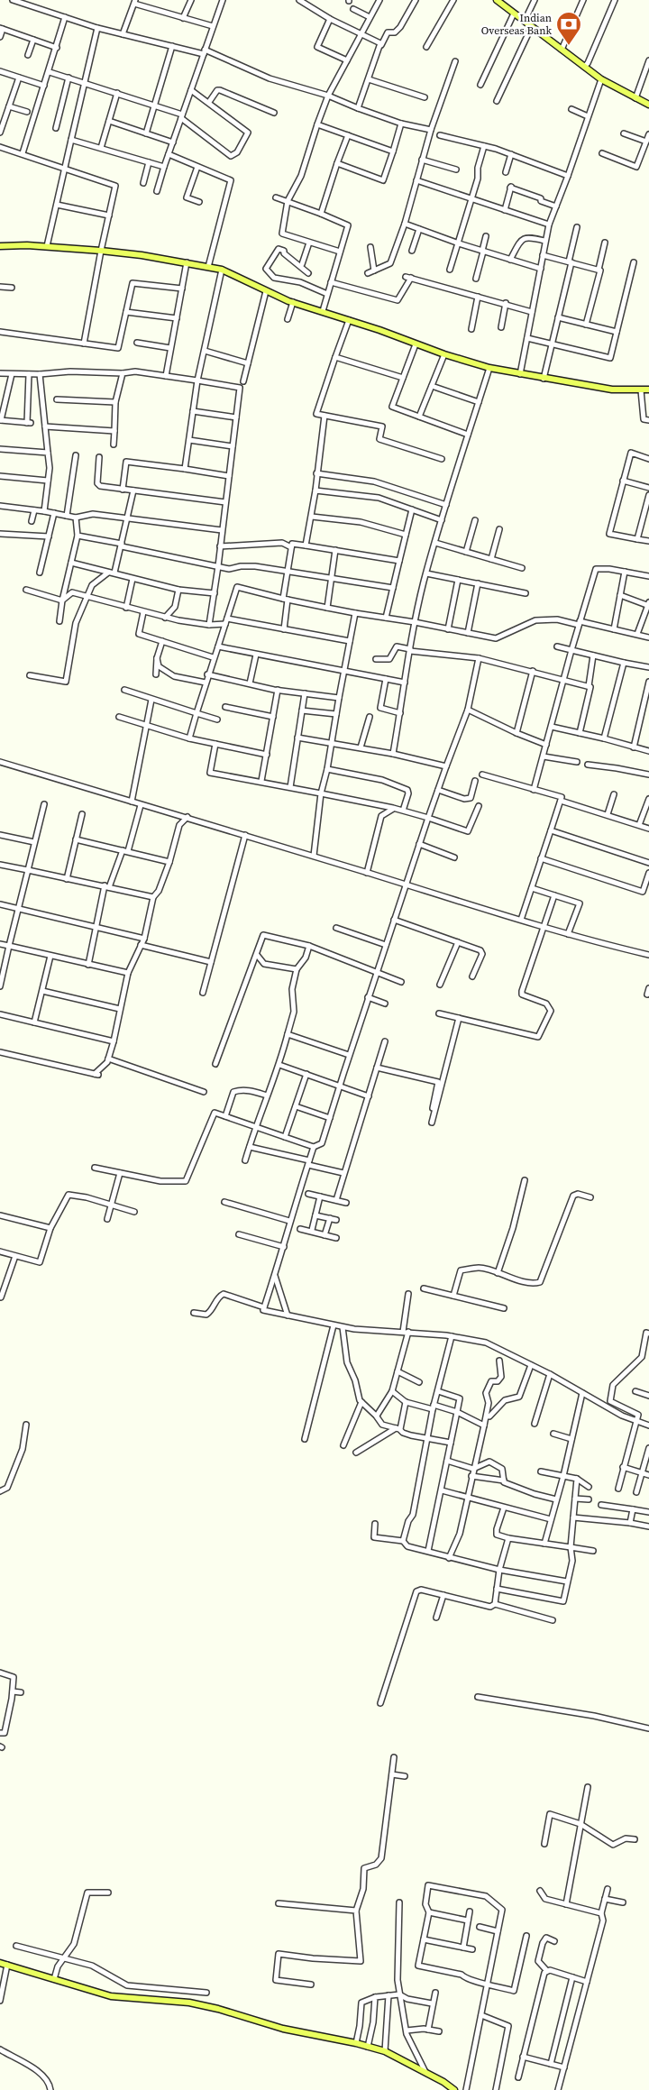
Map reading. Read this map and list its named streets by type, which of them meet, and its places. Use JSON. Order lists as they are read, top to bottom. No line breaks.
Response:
{"places":{"bank":["Indian Overseas Bank"]}}
